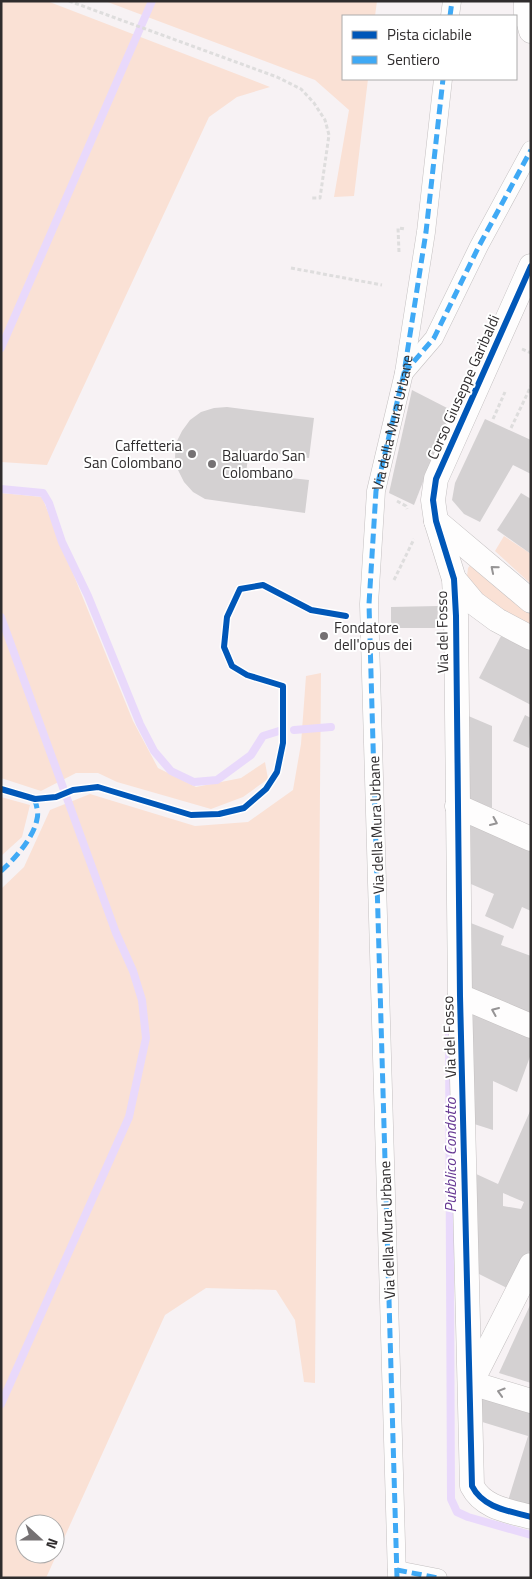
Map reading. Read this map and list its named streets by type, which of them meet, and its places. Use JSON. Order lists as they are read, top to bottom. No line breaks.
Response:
{"streets":{"street":["Corso Giuseppe Garibaldi","Via della Mura Urbane","Via del Fosso"]},"crossings":[["Corso Giuseppe Garibaldi","Via del Fosso"]],"water":["Pubblico Condotto"],"places":["Caffetteria San Colombano","Baluardo San Colombano","Fondatore dell'opus dei"],"legend":["Pista ciclabile","Sentiero"],"north":"right"}
